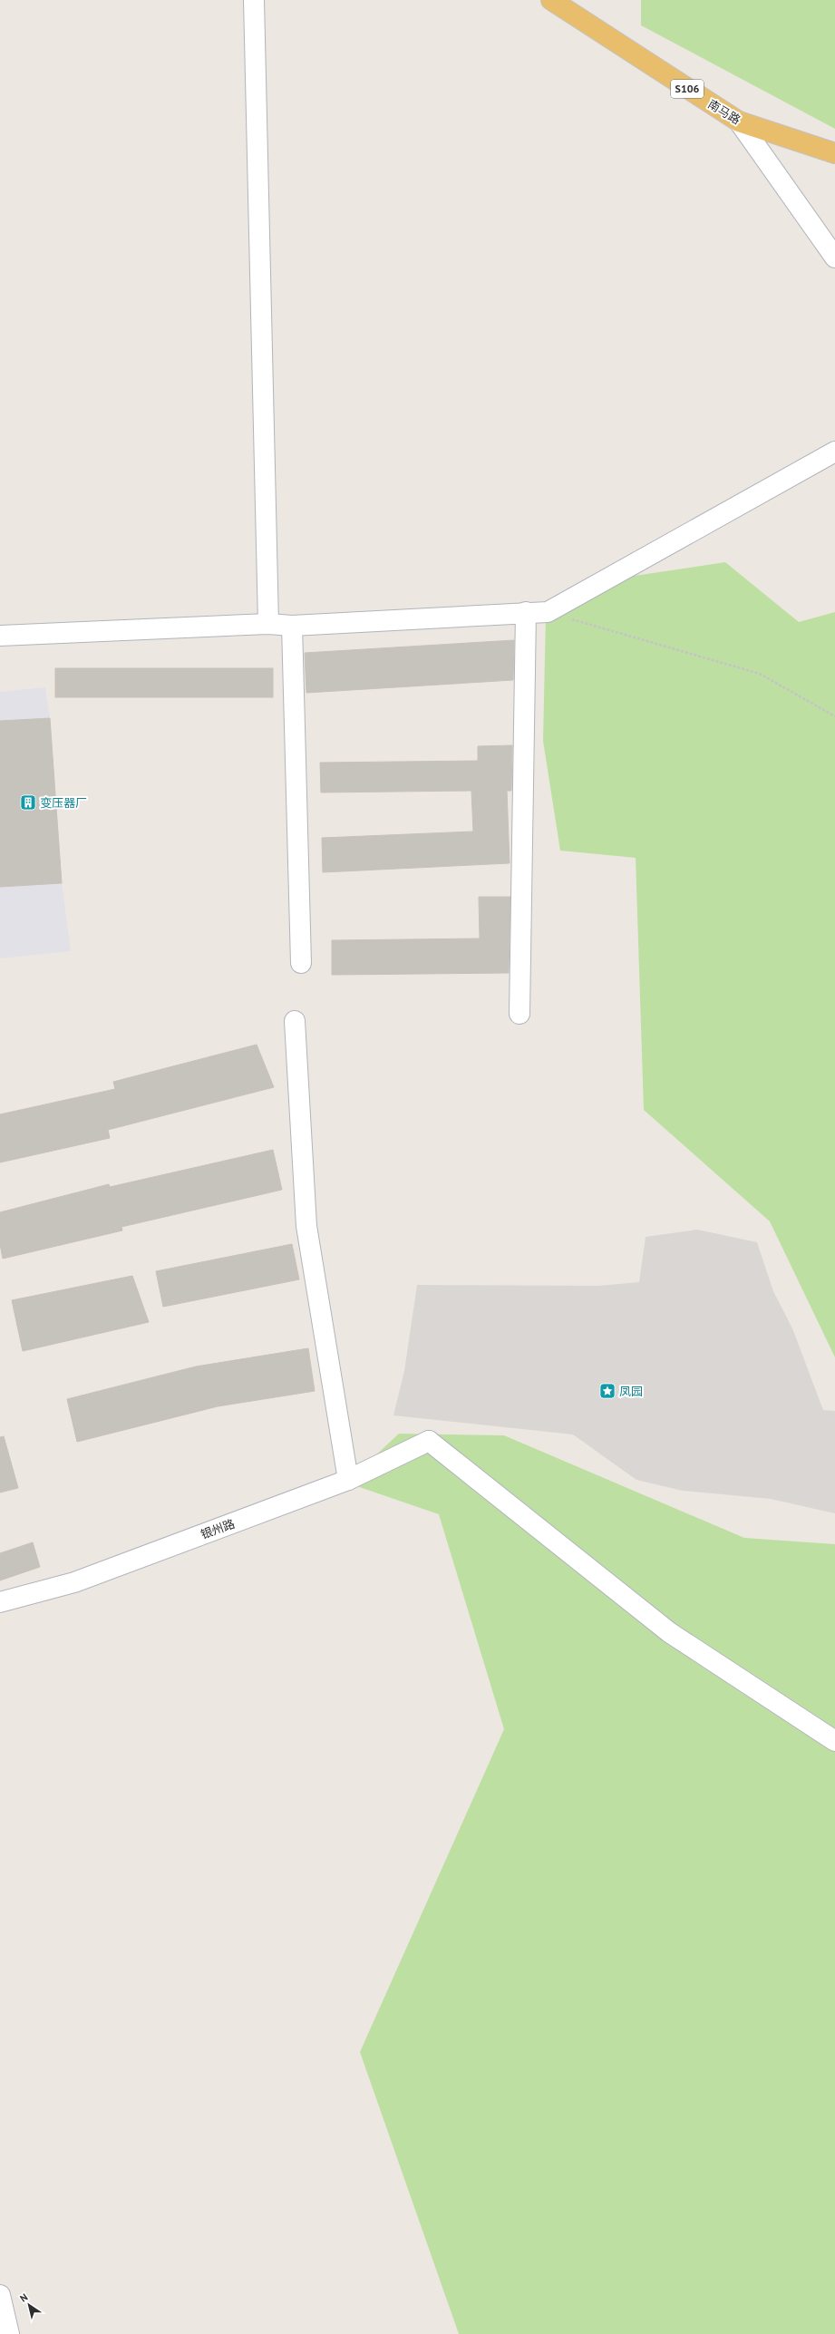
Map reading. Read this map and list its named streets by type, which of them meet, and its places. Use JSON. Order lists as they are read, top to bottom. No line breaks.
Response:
{"streets":{"main road":["S106","南马路"],"street":["银州路"]},"places":{"building":["变压器厂"],"place":["凤园"]},"north":"top left"}
